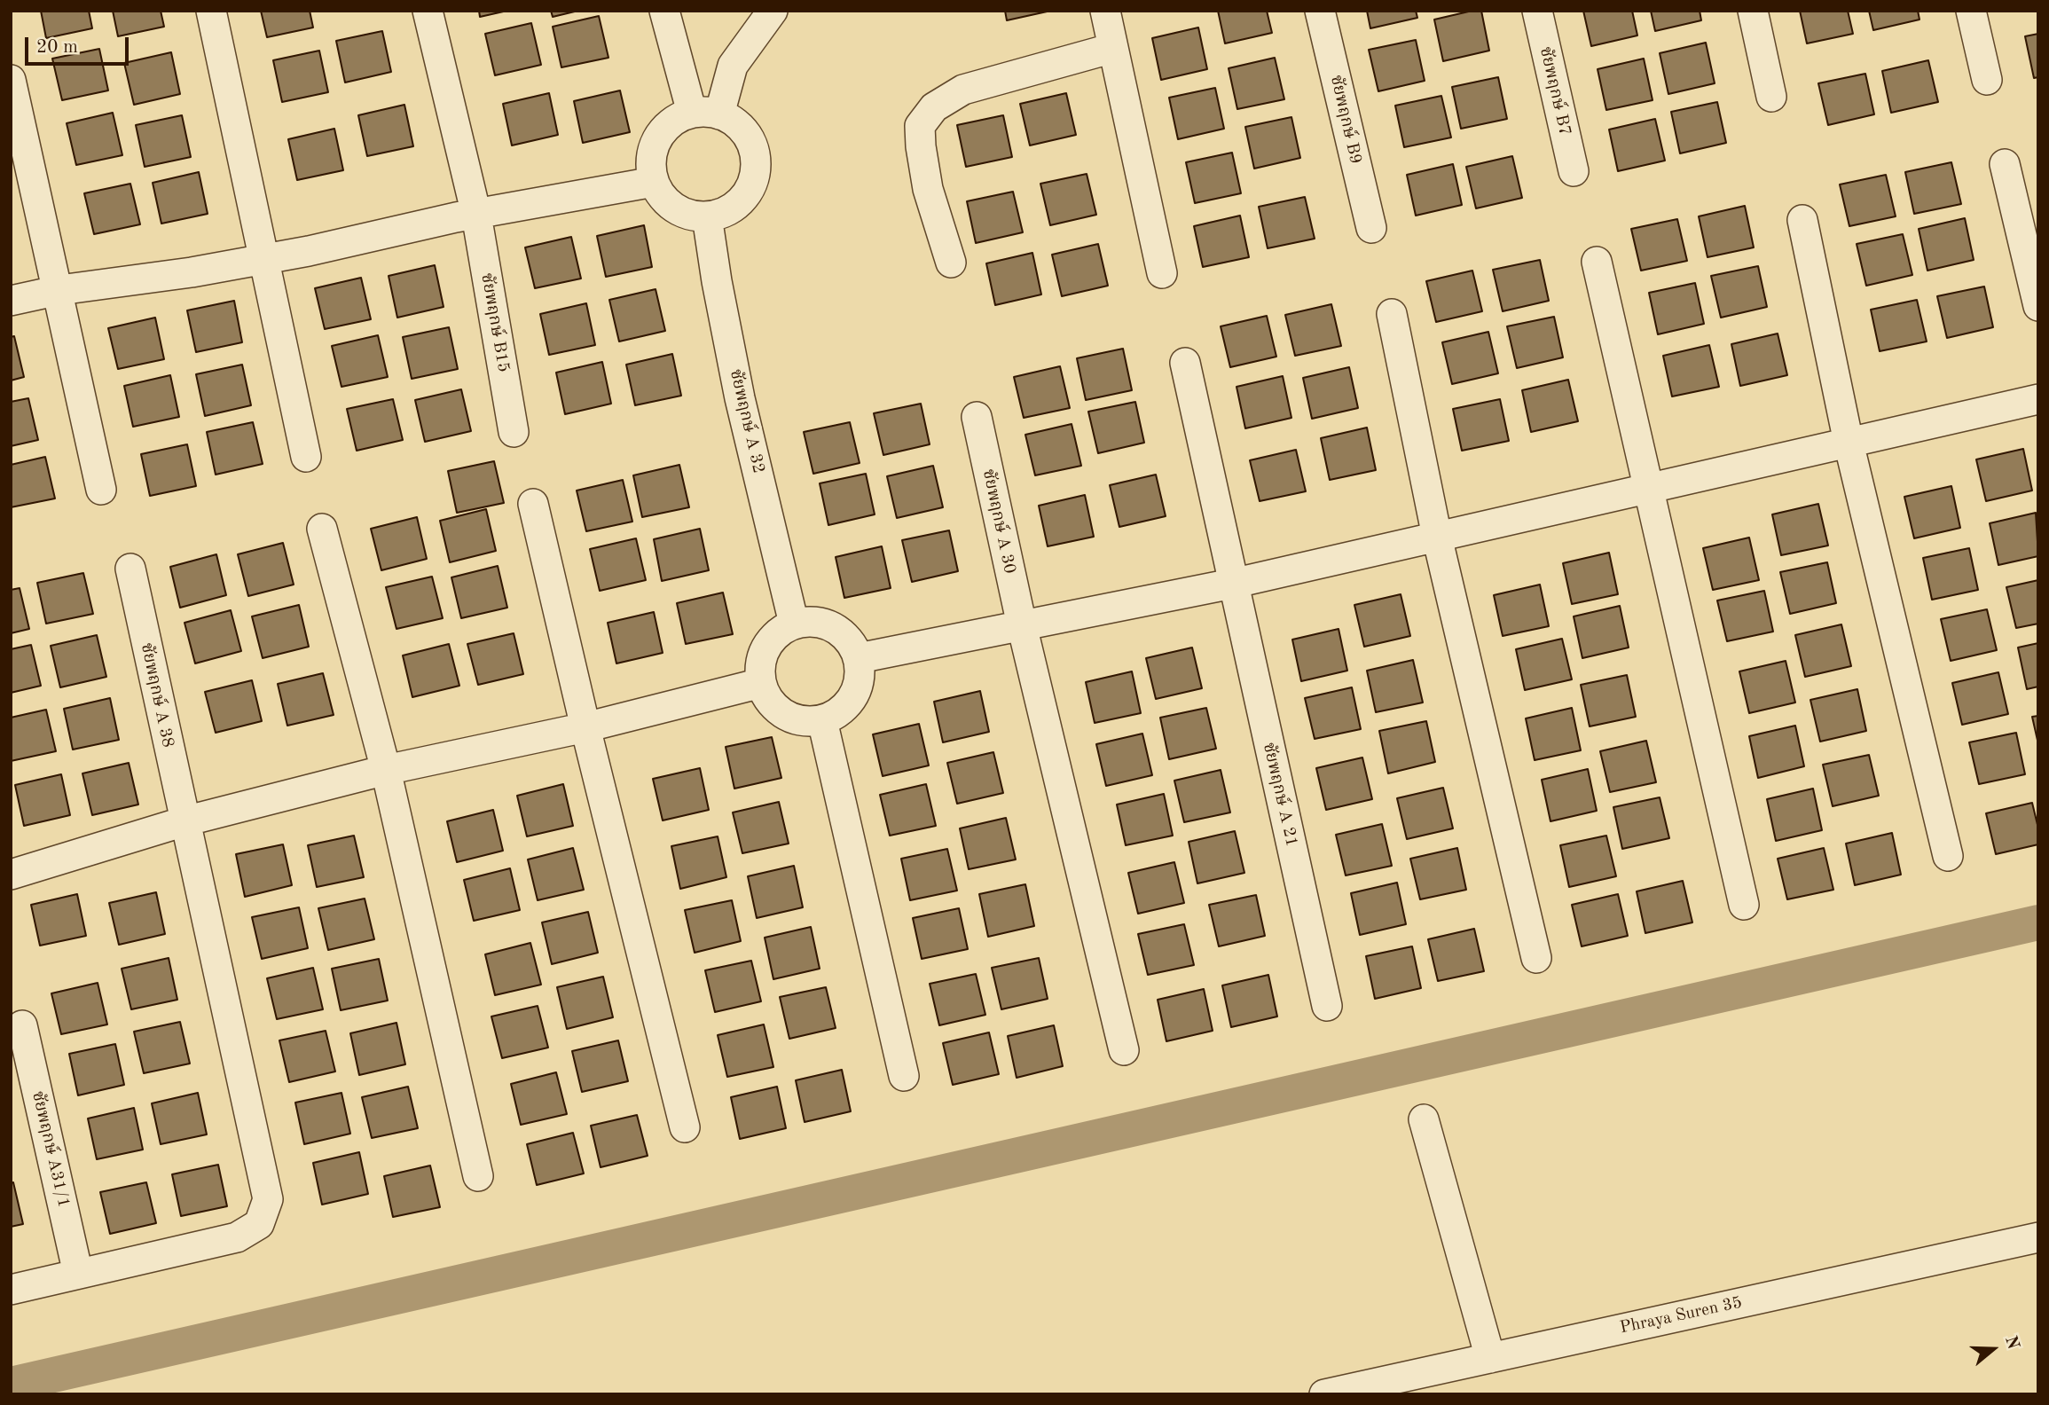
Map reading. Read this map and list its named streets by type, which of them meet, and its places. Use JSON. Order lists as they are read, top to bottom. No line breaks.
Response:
{"streets":{"street":["ชัยพฤกษ์ B7","ชัยพฤกษ์ B9","ชัยพฤกษ์ B15","ชัยพฤกษ์ A 32","ชัยพฤกษ์ A 30","ชัยพฤกษ์ A 38","ชัยพฤกษ์ A 21","ชัยพฤกษ์ A31/1","Phraya Suren 35"]},"crossings":[["ชัยพฤกษ์ A 38","ชัยพฤกษ์ A31/1"]],"scale_bar":"20 m","north":"right"}
